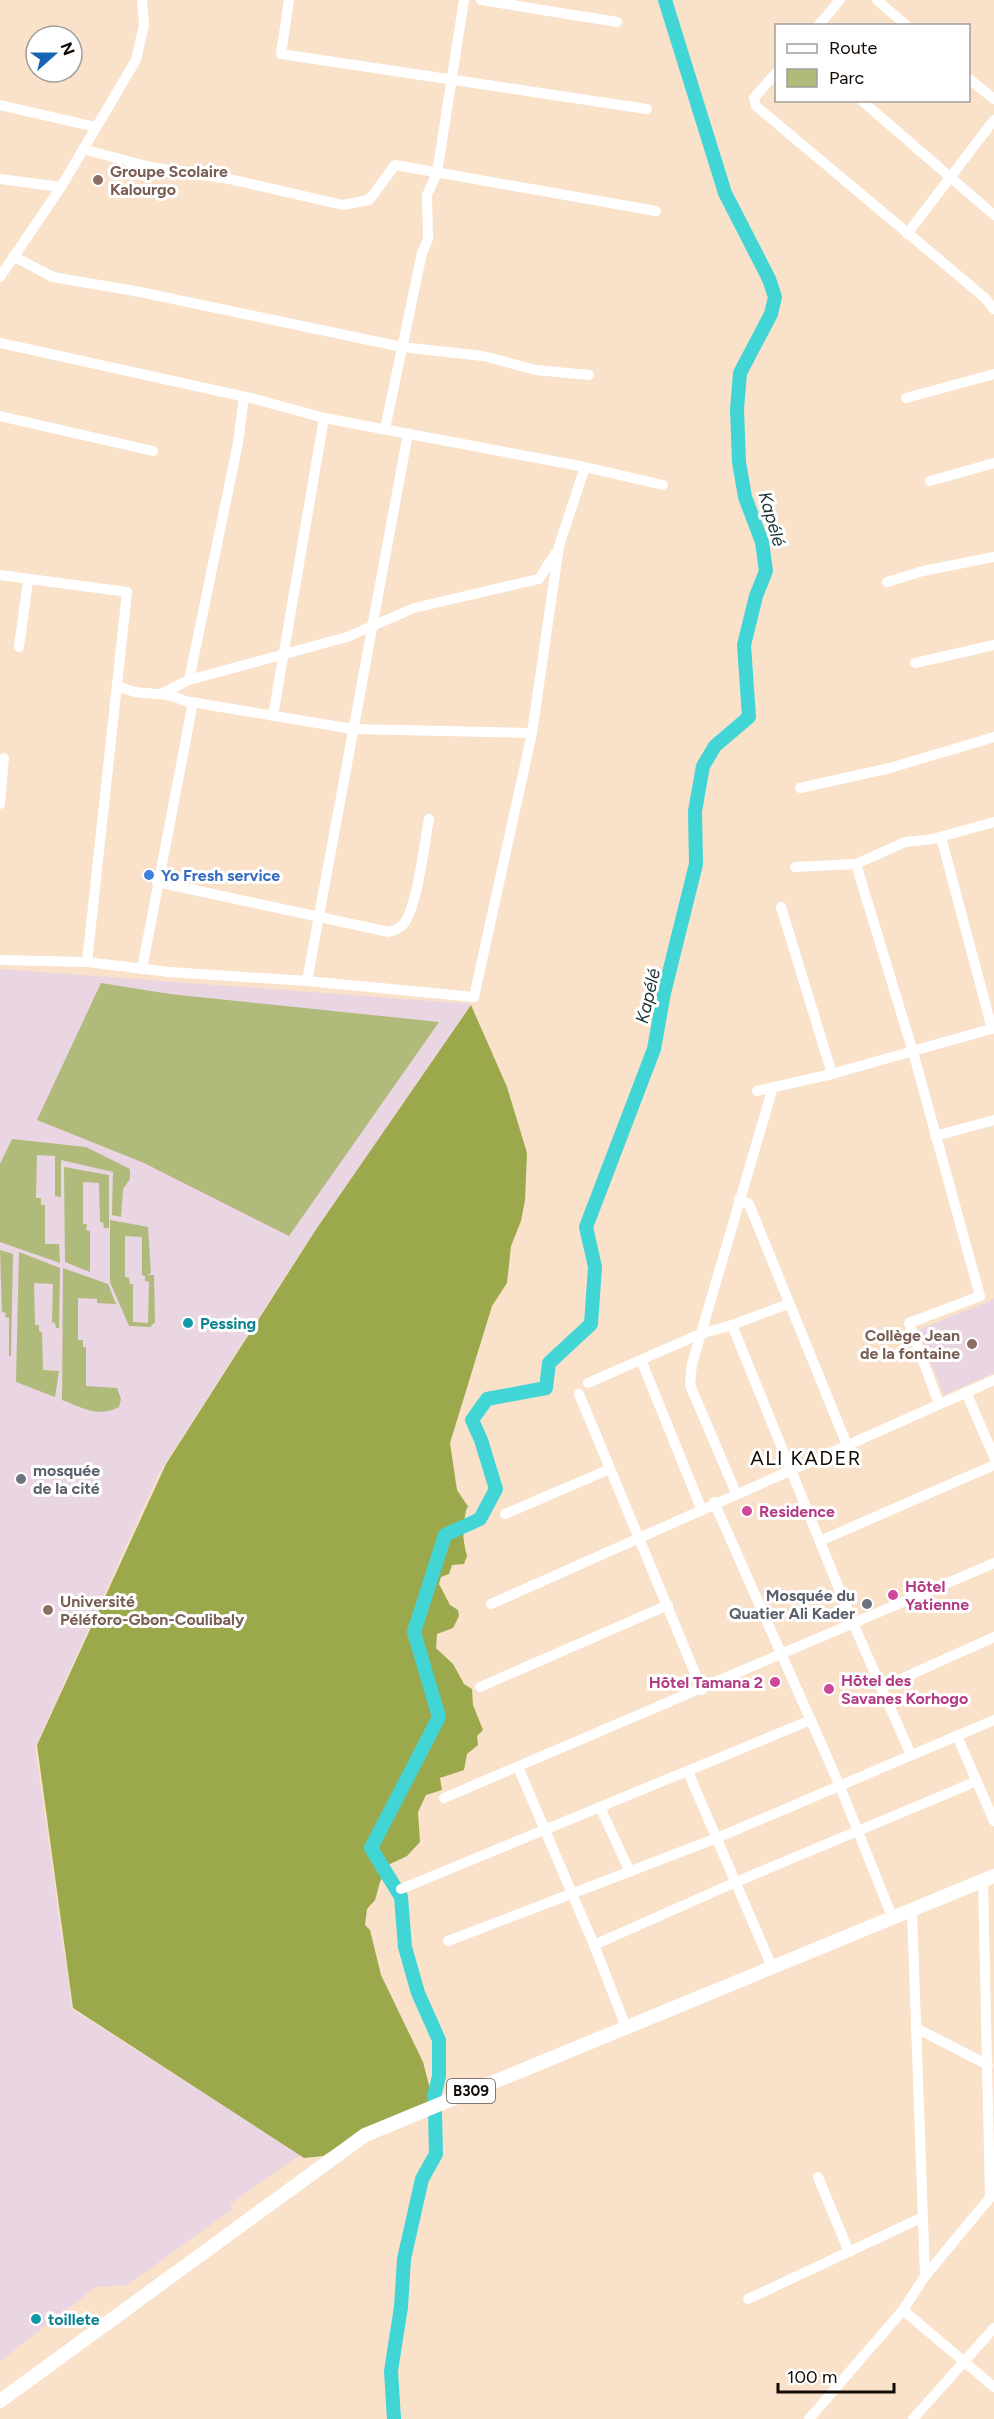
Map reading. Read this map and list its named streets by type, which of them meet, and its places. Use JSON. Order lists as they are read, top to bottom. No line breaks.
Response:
{"streets":{"main road":["B309"]},"districts":["ALI KADER"],"water":["Kapélé"],"places":["Groupe Scolaire Kalourgo","Yo Fresh service","Pessing","Collège Jean de la fontaine","mosquée de la cité","Residence","Hôtel Yatienne","Mosquée du Quatier Ali Kader","Université Péléforo-Gbon-Coulibaly","Hôtel Tamana 2","Hôtel des Savanes Korhogo","toillete"],"legend":["Route","Parc"],"scale_bar":"100 m","north":"right"}
